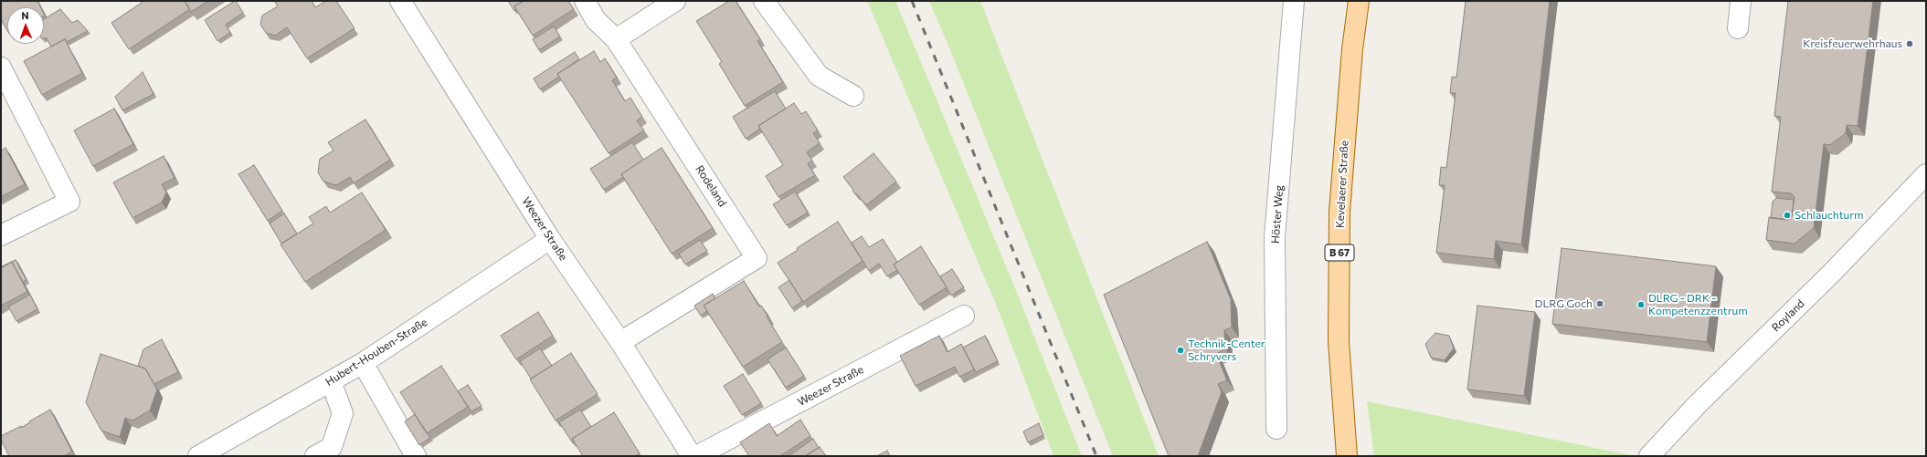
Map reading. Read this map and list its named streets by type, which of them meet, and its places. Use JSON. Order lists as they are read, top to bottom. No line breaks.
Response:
{"streets":{"main road":["Kevelaerer Straße","B 67"],"street":["Rodeland","Höster Weg","Weezer Straße","Royland","Hubert-Houben-Straße"]},"crossings":[["Rodeland","Weezer Straße"],["Weezer Straße","Hubert-Houben-Straße"]],"places":["Kreisfeuerwehrhaus","Schlauchturm","DLRG Goch","DLRG - DRK - Kompetenzzentrum","Technik-Center Schryvers"],"north":"top"}
